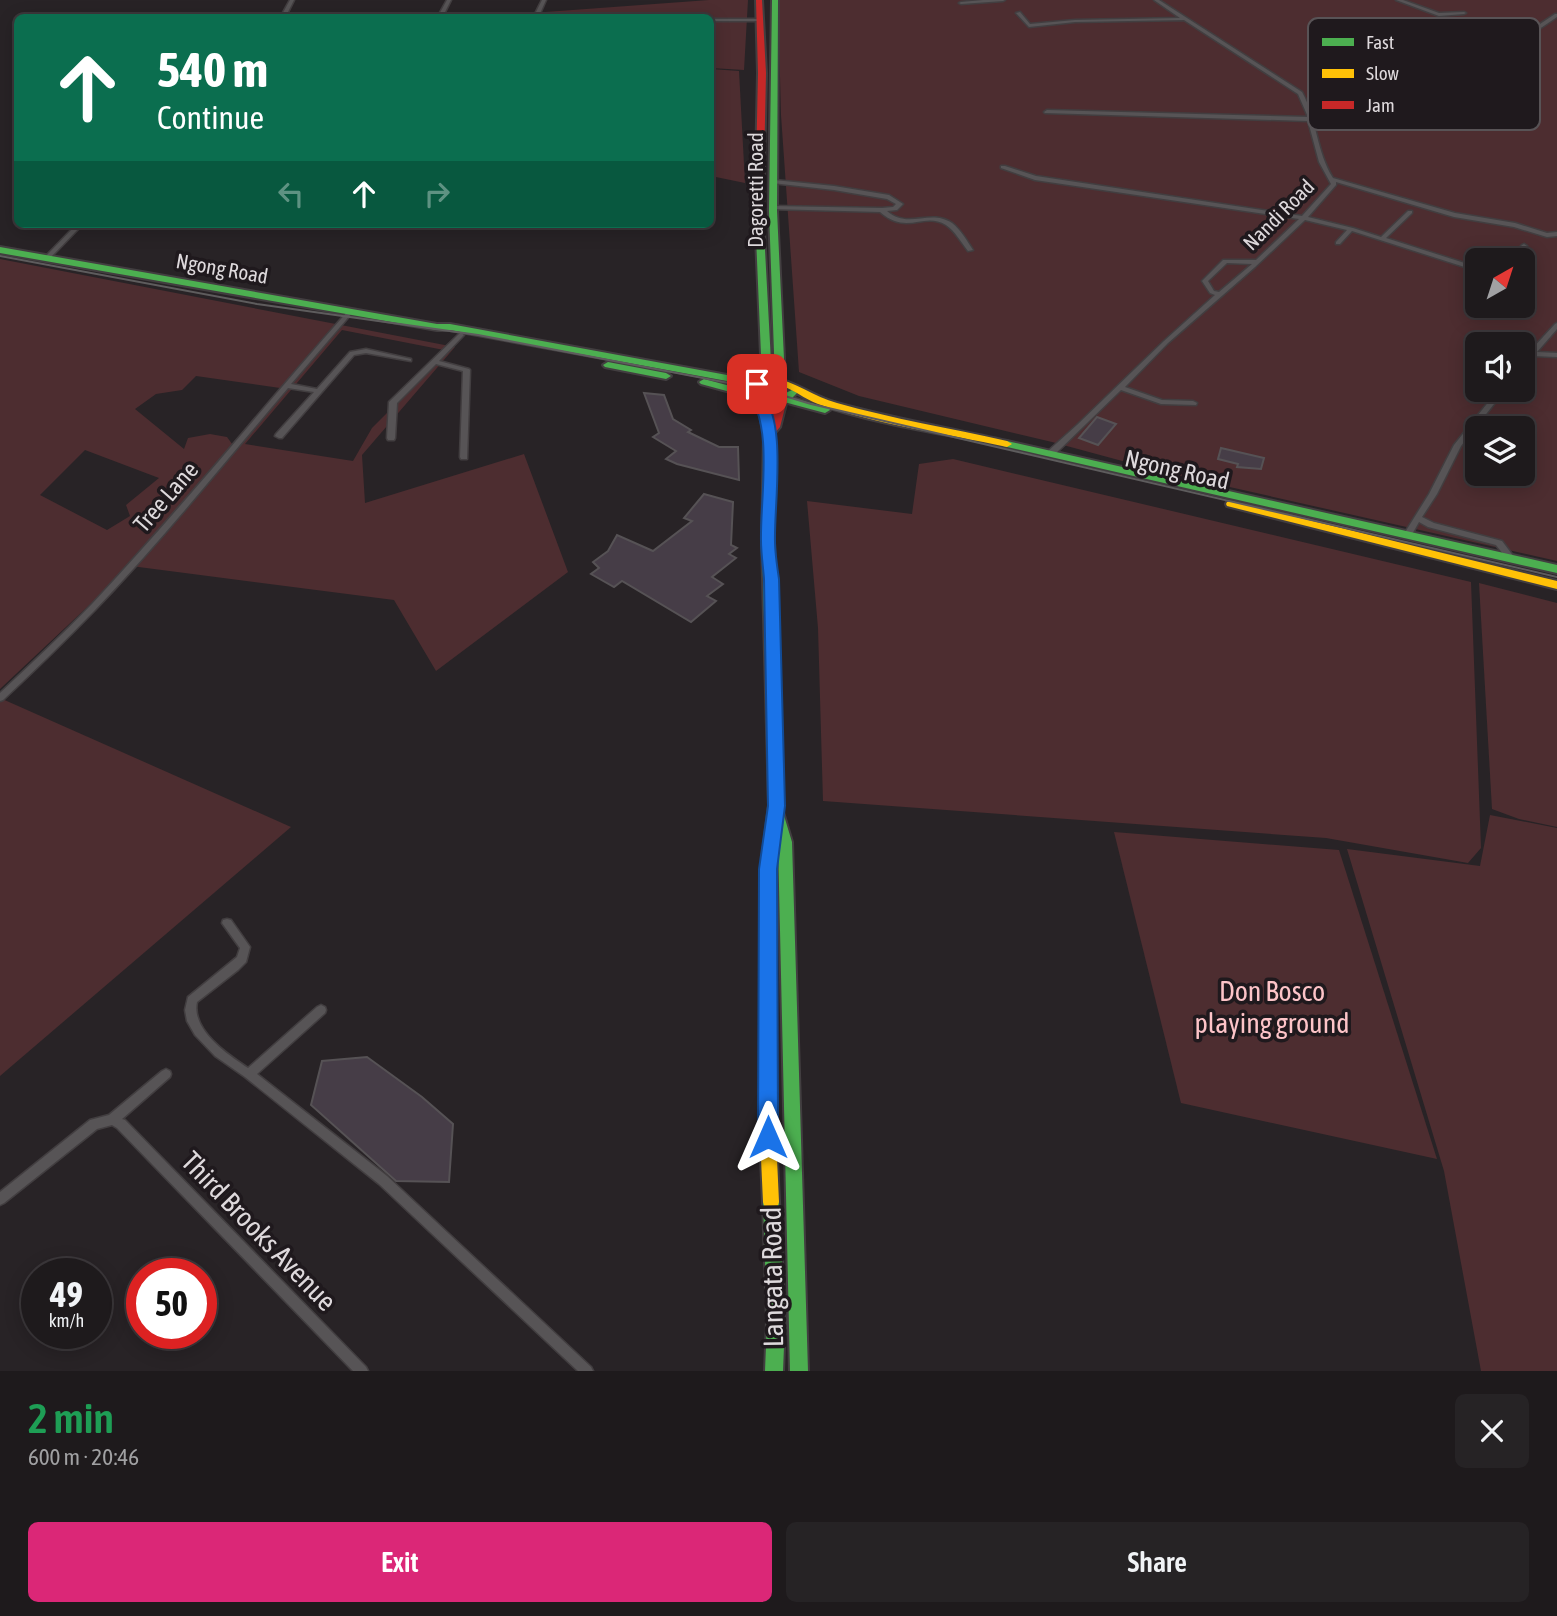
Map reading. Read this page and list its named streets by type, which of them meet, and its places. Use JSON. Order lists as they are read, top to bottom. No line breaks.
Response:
{"streets":{"main road":["Dagoretti Road","Ngong Road","Langata Road"],"street":["Nandi Road","Tree Lane","Third Brooks Avenue"]},"crossings":[["Dagoretti Road","Ngong Road"],["Nandi Road","Ngong Road"],["Ngong Road","Tree Lane"]],"parks":["Don Bosco playing ground"],"legend":["Fast","Slow","Jam"],"north":"top right","page":{"turn":["540 m","Continue"],"speed":"49 km/h","limit":"50","heading":["2 min","600 m · 20:46"],"buttons":["Exit","Share"]}}
